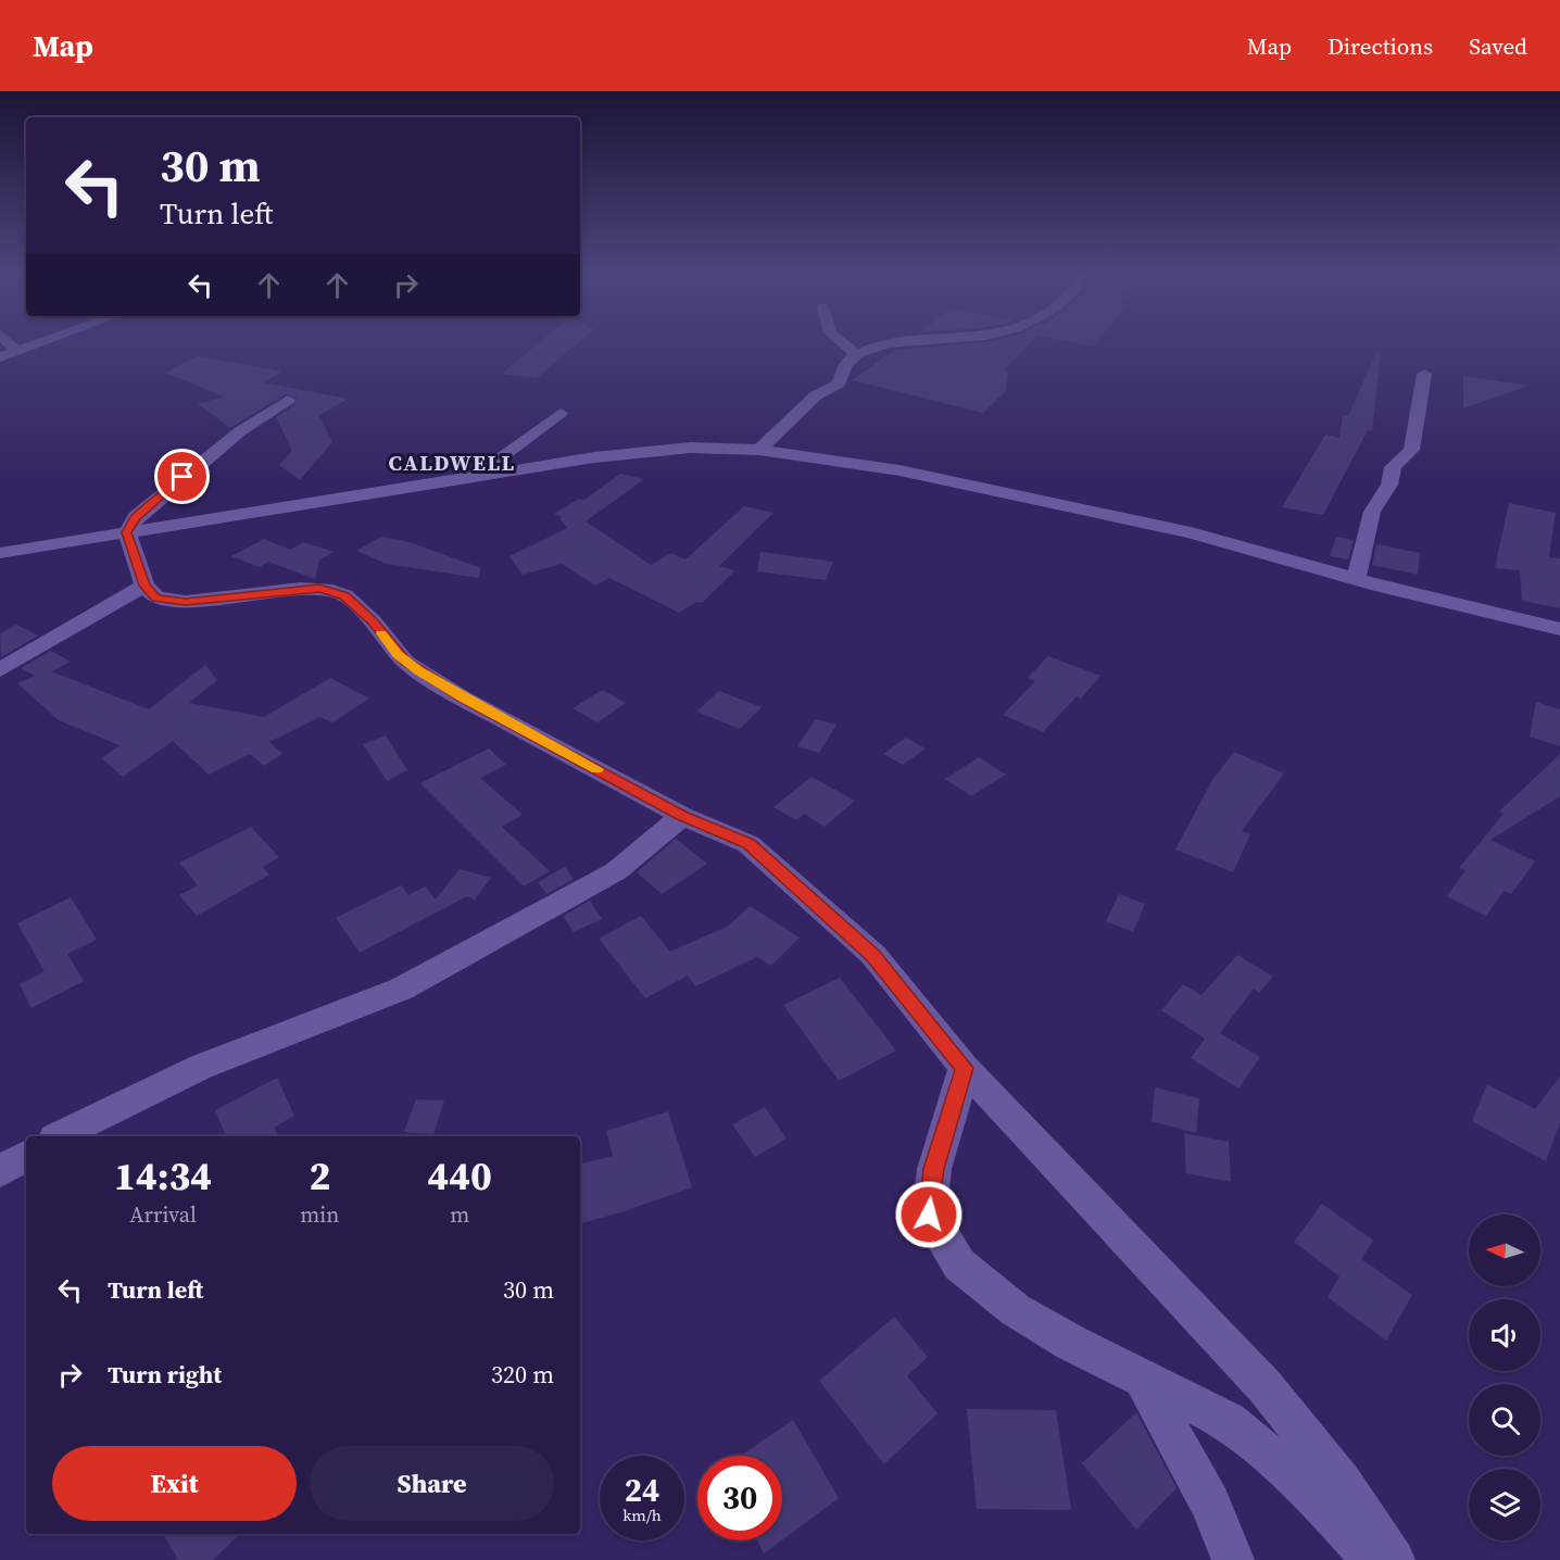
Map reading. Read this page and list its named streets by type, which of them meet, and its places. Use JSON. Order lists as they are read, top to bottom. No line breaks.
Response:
{"districts":["CALDWELL"],"north":"left","page":{"header":"Map","nav":["Map","Directions","Saved"],"turn":["30 m","Turn left"],"eta":["14:34","Arrival","2","min","440","m"],"list":[{"name":"Turn left","value":"30 m"},{"name":"Turn right","value":"320 m"}],"buttons":["Exit","Share"],"speed":"24 km/h","limit":"30"}}
